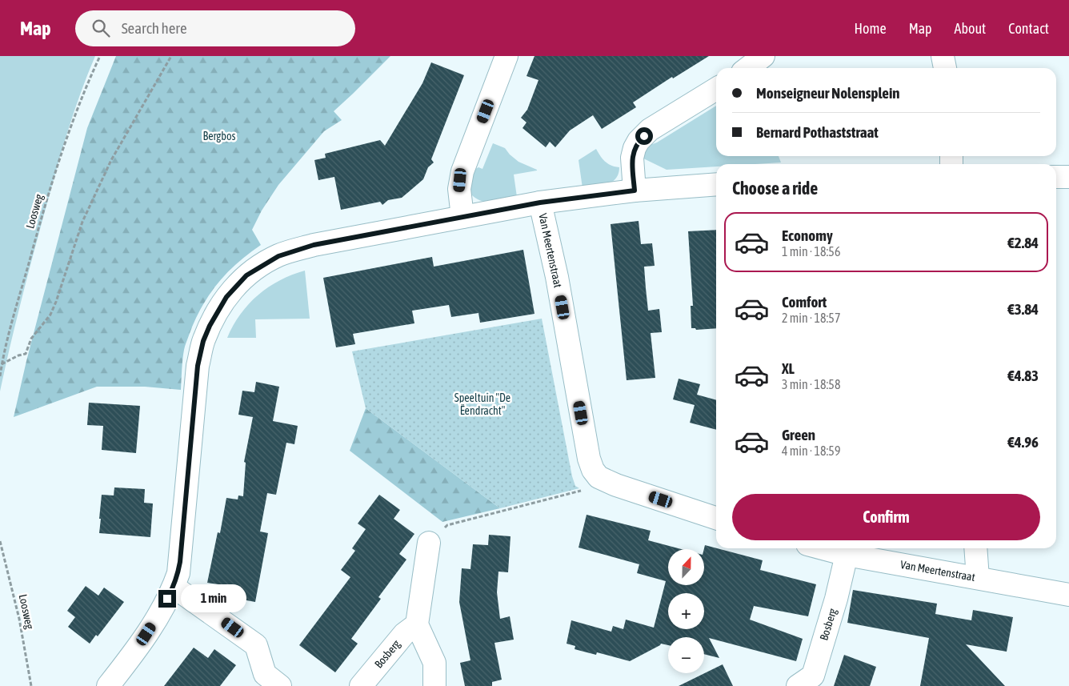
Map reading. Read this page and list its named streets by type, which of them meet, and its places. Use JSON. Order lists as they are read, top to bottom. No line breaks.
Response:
{"streets":{"street":["Van Meertenstraat","Bosberg"],"path":["Loosweg"]},"crossings":[["Van Meertenstraat","Bosberg"]],"parks":["Bergbos","Speeltuin \"De Ëendracht\""],"north":"top","page":{"header":"Map","search":"Search here","nav":["Home","Map","About","Contact"],"banner":["Monseigneur Nolensplein","Bernard Pothaststraat"],"heading":"Choose a ride","list":[{"name":"Economy","note":"1 min · 18:56","value":"€2.84"},{"name":"Comfort","note":"2 min · 18:57","value":"€3.84"},{"name":"XL","note":"3 min · 18:58","value":"€4.83"},{"name":"Green","note":"4 min · 18:59","value":"€4.96"}],"buttons":"Confirm","map_buttons":["+","−"],"bubble":"1 min"}}
